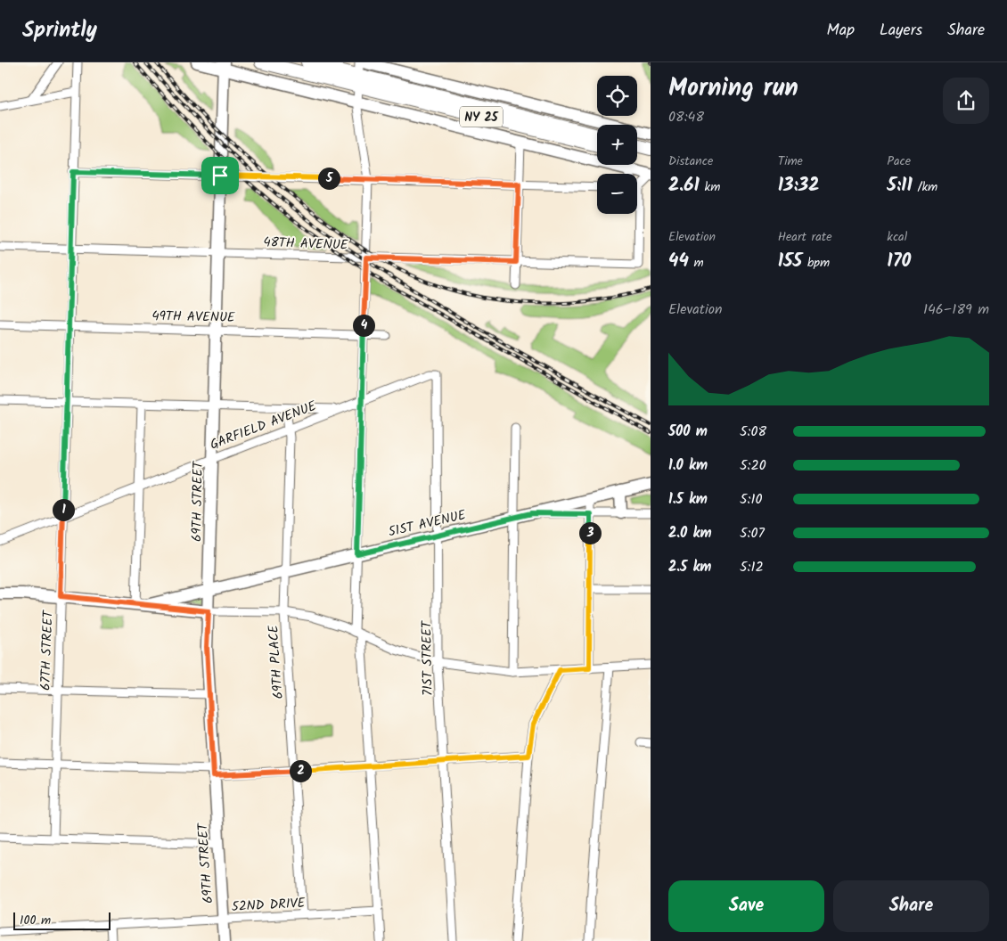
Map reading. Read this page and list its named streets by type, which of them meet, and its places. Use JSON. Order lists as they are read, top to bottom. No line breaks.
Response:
{"streets":{"main road":["NY 25"],"street":["48TH AVENUE","49TH AVENUE","GARFIELD AVENUE","69TH STREET","51ST AVENUE","67TH STREET","71ST STREET","69TH PLACE","52ND DRIVE"]},"crossings":[["48TH AVENUE","69TH STREET"],["48TH AVENUE","67TH STREET"],["49TH AVENUE","69TH STREET"],["49TH AVENUE","67TH STREET"],["GARFIELD AVENUE","69TH STREET"],["GARFIELD AVENUE","67TH STREET"],["GARFIELD AVENUE","71ST STREET"],["GARFIELD AVENUE","69TH PLACE"],["69TH STREET","51ST AVENUE"],["69TH STREET","52ND DRIVE"],["51ST AVENUE","71ST STREET"],["51ST AVENUE","69TH PLACE"],["69TH PLACE","52ND DRIVE"]],"scale_bar":"100 m","page":{"header":"Sprintly","nav":["Map","Layers","Share"],"heading":["Morning run","08:48"],"map_buttons":["+","−"],"stats":[["Distance","2.61 km"],["Time","13:32"],["Pace","5:11 /km"],["Elevation","44 m"],["Heart rate","155 bpm"],["kcal","170"]],"pins":["5","4","1","3","2"],"chart":["Elevation","146–189 m"],"list":[{"name":"500 m","note":"5:08"},{"name":"1.0 km","note":"5:20"},{"name":"1.5 km","note":"5:10"},{"name":"2.0 km","note":"5:07"},{"name":"2.5 km","note":"5:12"}],"buttons":["Save","Share"],"scale":"100 m"}}
